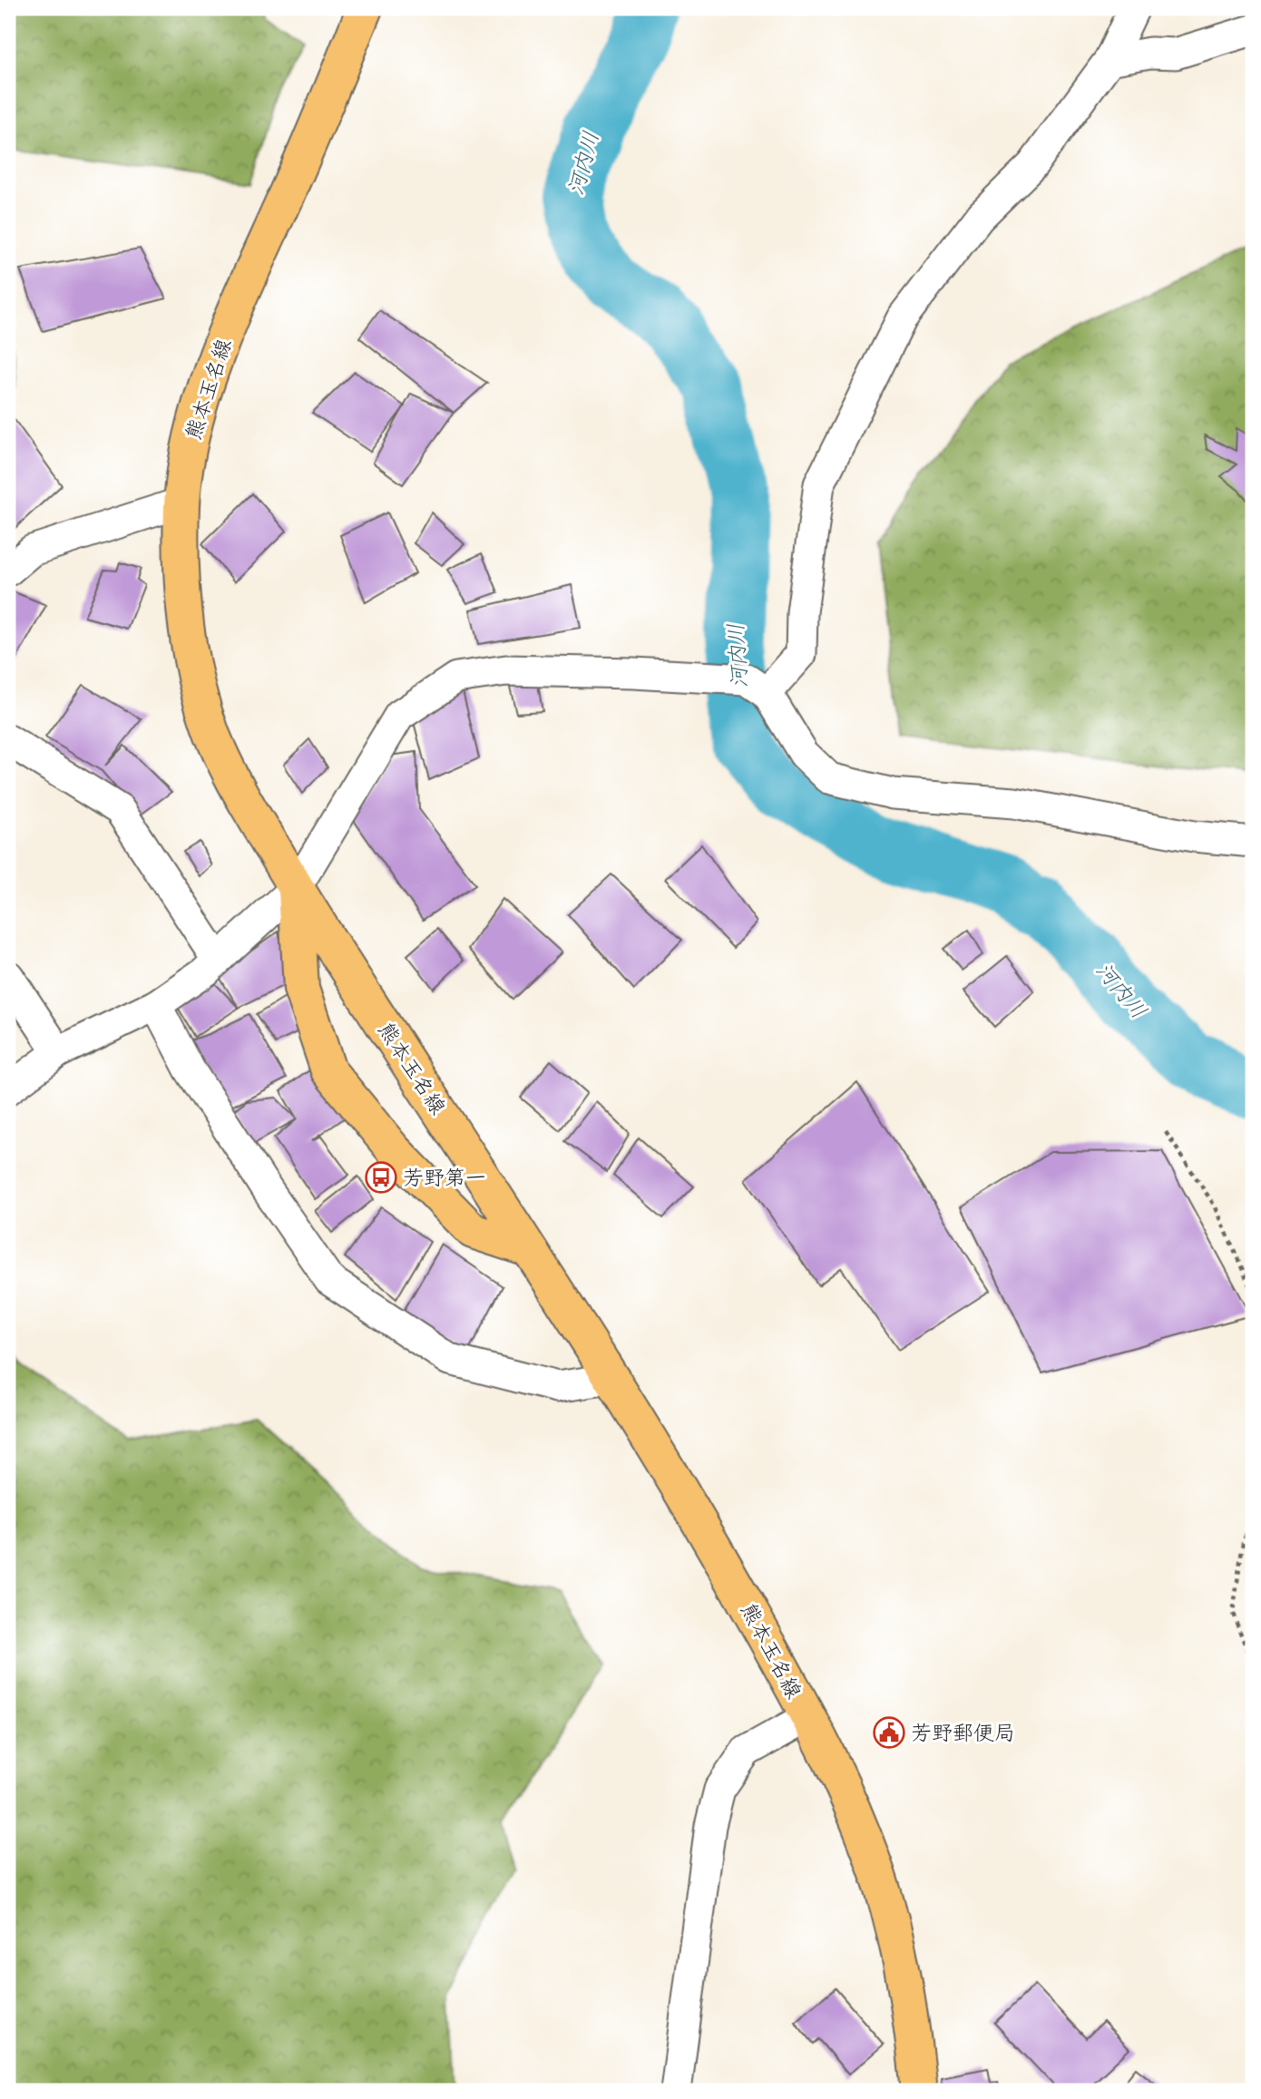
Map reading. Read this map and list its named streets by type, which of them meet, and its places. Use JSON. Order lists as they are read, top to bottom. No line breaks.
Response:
{"streets":{"main road":["熊本玉名線"]},"water":["河内川"],"places":{"bus stop":["芳野第一"],"public building":["芳野郵便局"]}}
